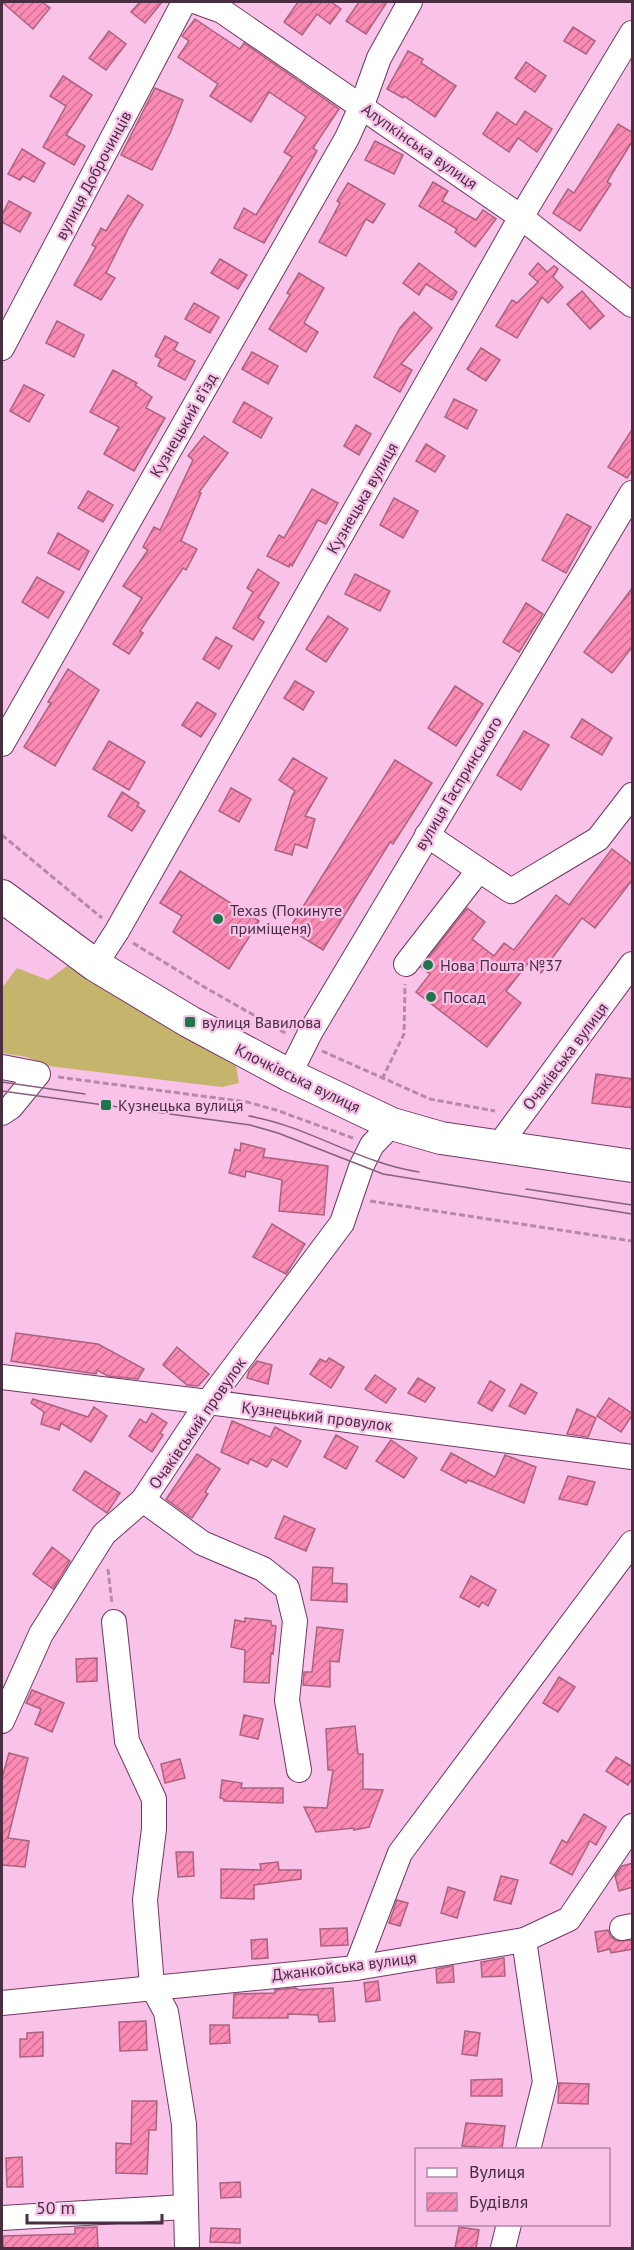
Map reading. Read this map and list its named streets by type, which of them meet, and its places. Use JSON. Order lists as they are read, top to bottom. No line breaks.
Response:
{"streets":{"main road":["Клочківська вулиця"],"street":["Алупкінська вулиця","вулиця Доброчинців","Кузнецький в’їзд","Кузнецька вулиця","вулиця Гаспринського","Очаківська вулиця","Кузнецький провулок","Очаківський провулок","Джанкойська вулиця"]},"crossings":[["Алупкінська вулиця","Кузнецький в’їзд"],["Алупкінська вулиця","Кузнецька вулиця"],["Кузнецька вулиця","Клочківська вулиця"],["вулиця Гаспринського","Клочківська вулиця"],["Очаківська вулиця","Клочківська вулиця"],["Клочківська вулиця","Очаківський провулок"],["Кузнецький провулок","Очаківський провулок"]],"places":{"other":["Texas (Покинуте приміщеня)","Нова Пошта №37","Посад"],"transit":["вулиця Вавилова","Кузнецька вулиця"]},"legend":["Вулиця","Будівля"],"scale_bar":"50 m"}
